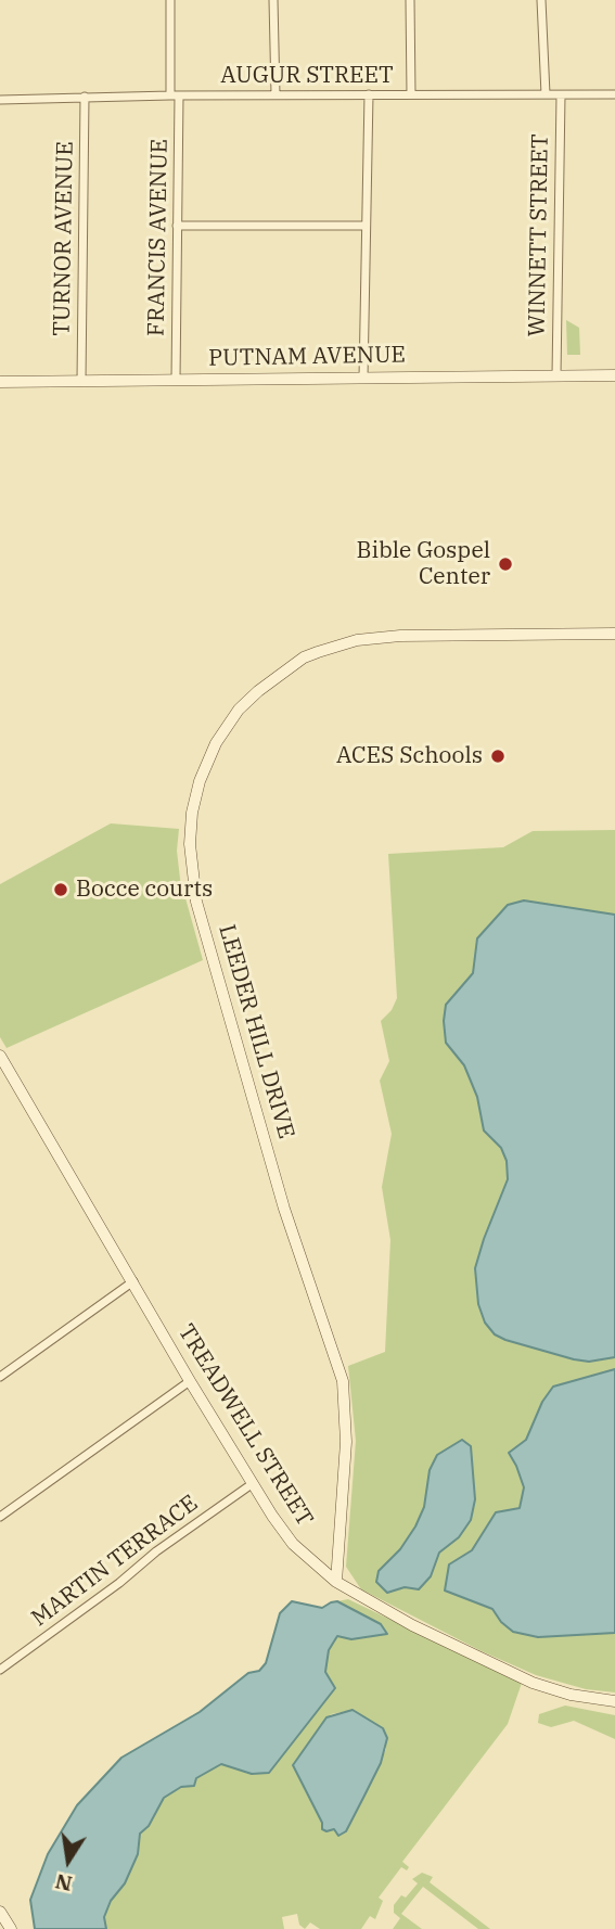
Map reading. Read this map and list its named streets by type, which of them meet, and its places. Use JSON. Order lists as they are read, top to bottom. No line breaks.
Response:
{"streets":{"street":["AUGUR STREET","WINNETT STREET","FRANCIS AVENUE","TURNOR AVENUE","PUTNAM AVENUE","LEEDER HILL DRIVE","TREADWELL STREET","MARTIN TERRACE"]},"crossings":[["AUGUR STREET","WINNETT STREET"],["AUGUR STREET","FRANCIS AVENUE"],["AUGUR STREET","TURNOR AVENUE"],["WINNETT STREET","PUTNAM AVENUE"],["FRANCIS AVENUE","PUTNAM AVENUE"],["TURNOR AVENUE","PUTNAM AVENUE"],["LEEDER HILL DRIVE","TREADWELL STREET"],["TREADWELL STREET","MARTIN TERRACE"]],"places":["Bible Gospel Center","ACES Schools","Bocce courts"],"north":"bottom"}
